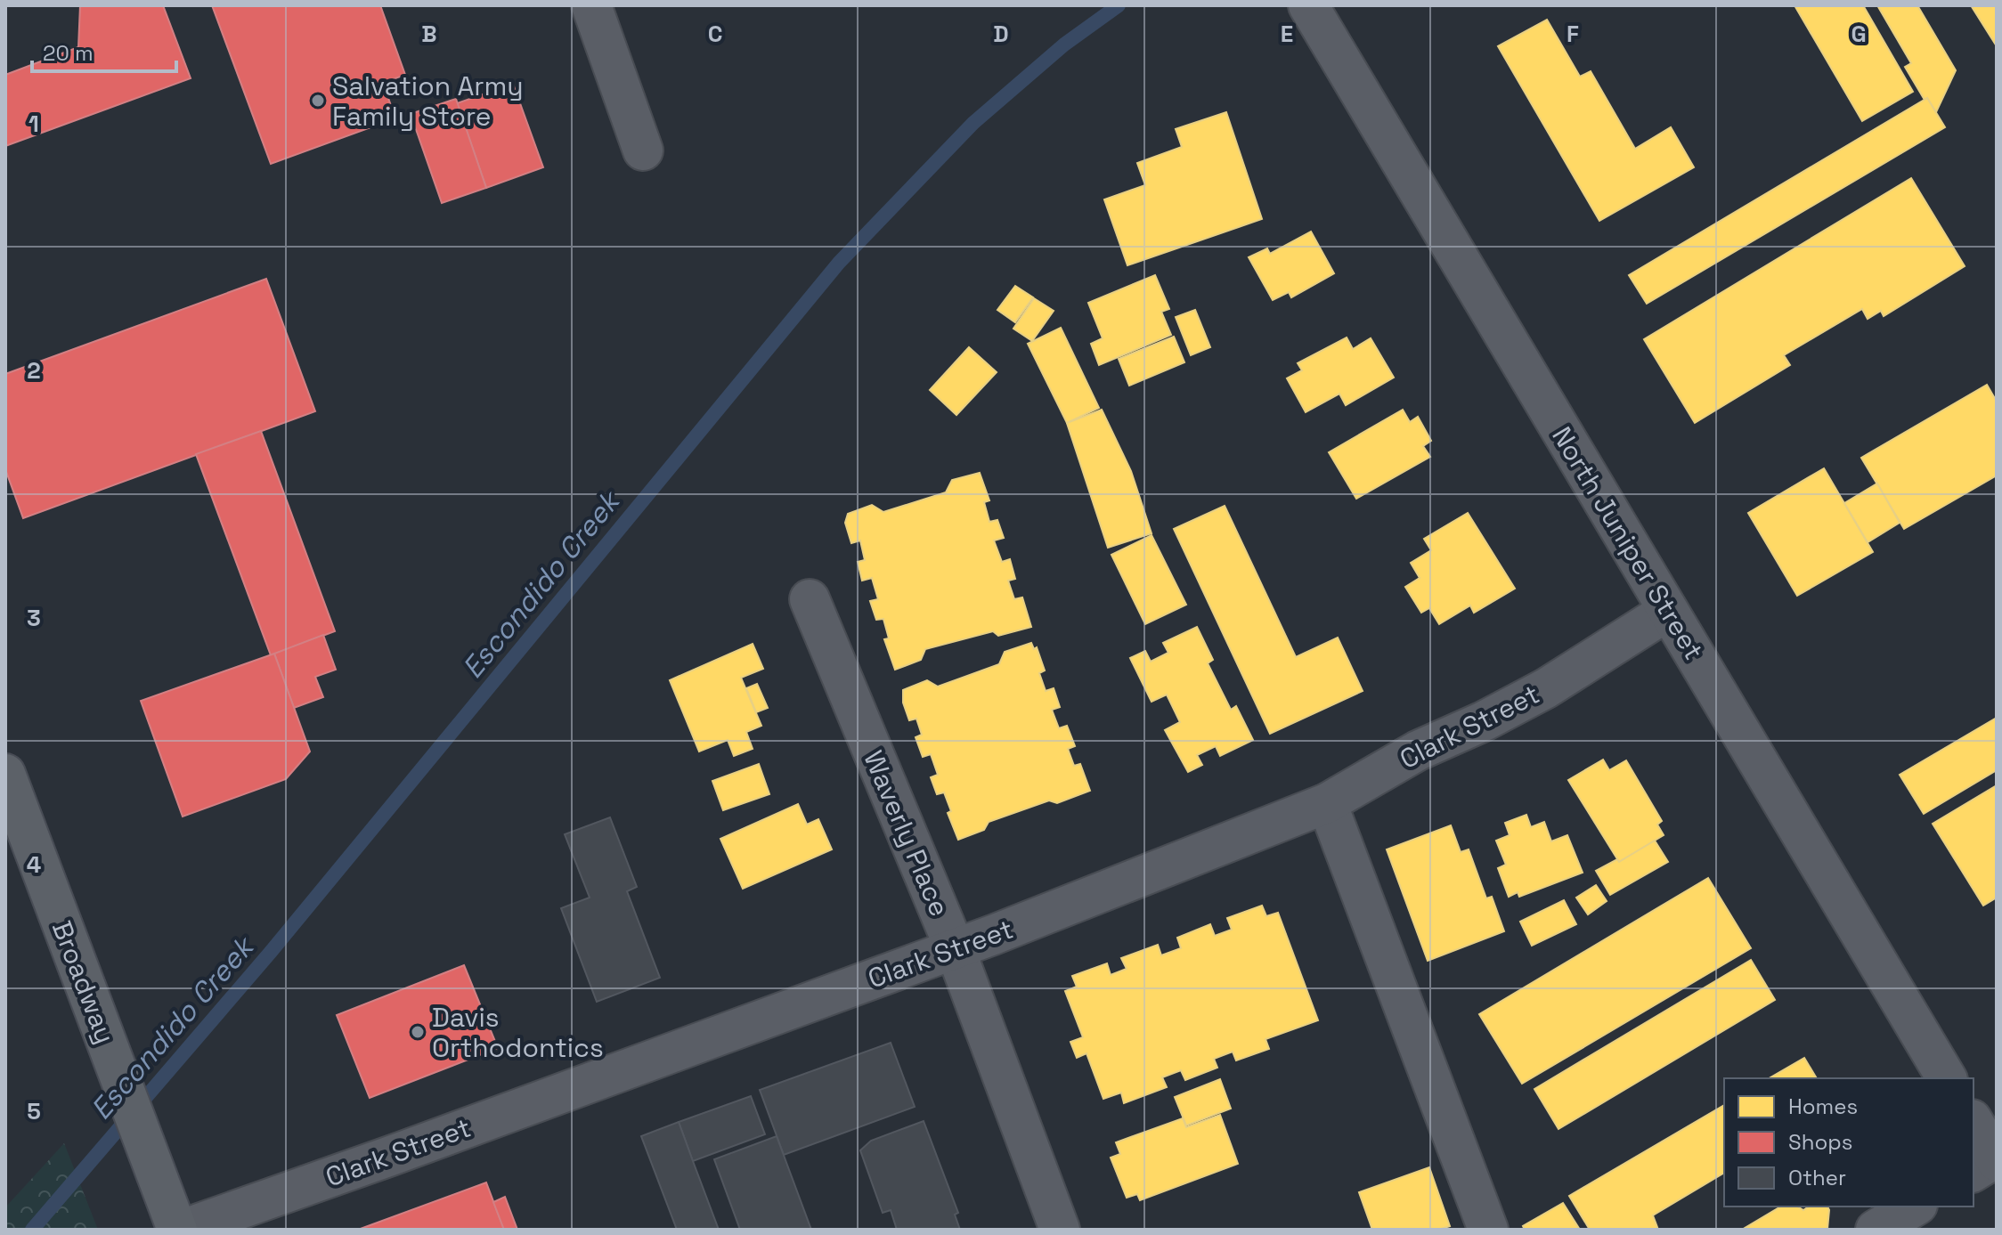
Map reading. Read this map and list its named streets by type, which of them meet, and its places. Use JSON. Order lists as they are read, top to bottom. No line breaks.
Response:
{"streets":{"main road":["Broadway"],"street":["North Juniper Street","Clark Street","Waverly Place"]},"crossings":[["North Juniper Street","Clark Street"],["Clark Street","Waverly Place"],["Clark Street","Broadway"]],"water":["Escondido Creek"],"places":["Salvation Army Family Store","Davis Orthodontics"],"legend":["Homes","Shops","Other"],"scale_bar":"20 m","grid":{"columns":["B","C","D","E","F","G"],"rows":["1","2","3","4","5"]}}
